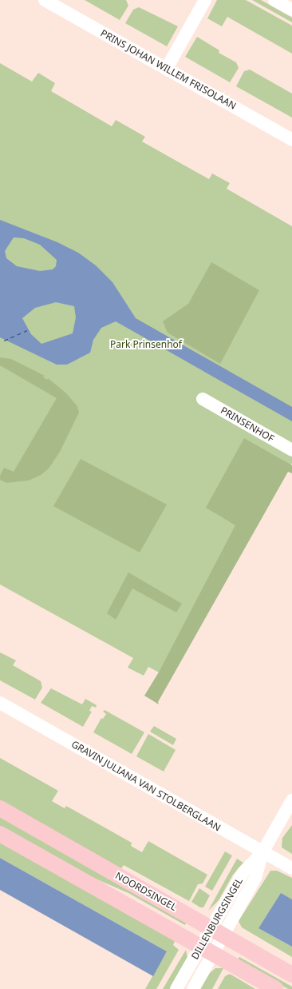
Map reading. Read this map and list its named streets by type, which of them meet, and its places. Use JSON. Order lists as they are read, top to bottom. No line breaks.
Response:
{"streets":{"main road":["NOORDSINGEL"],"street":["PRINS JOHAN WILLEM FRISOLAAN","PRINSENHOF","GRAVIN JULIANA VAN STOLBERGLAAN","DILLENBURGSINGEL"]},"crossings":[["GRAVIN JULIANA VAN STOLBERGLAAN","DILLENBURGSINGEL"],["NOORDSINGEL","DILLENBURGSINGEL"]],"parks":["Park Prinsenhof"]}
